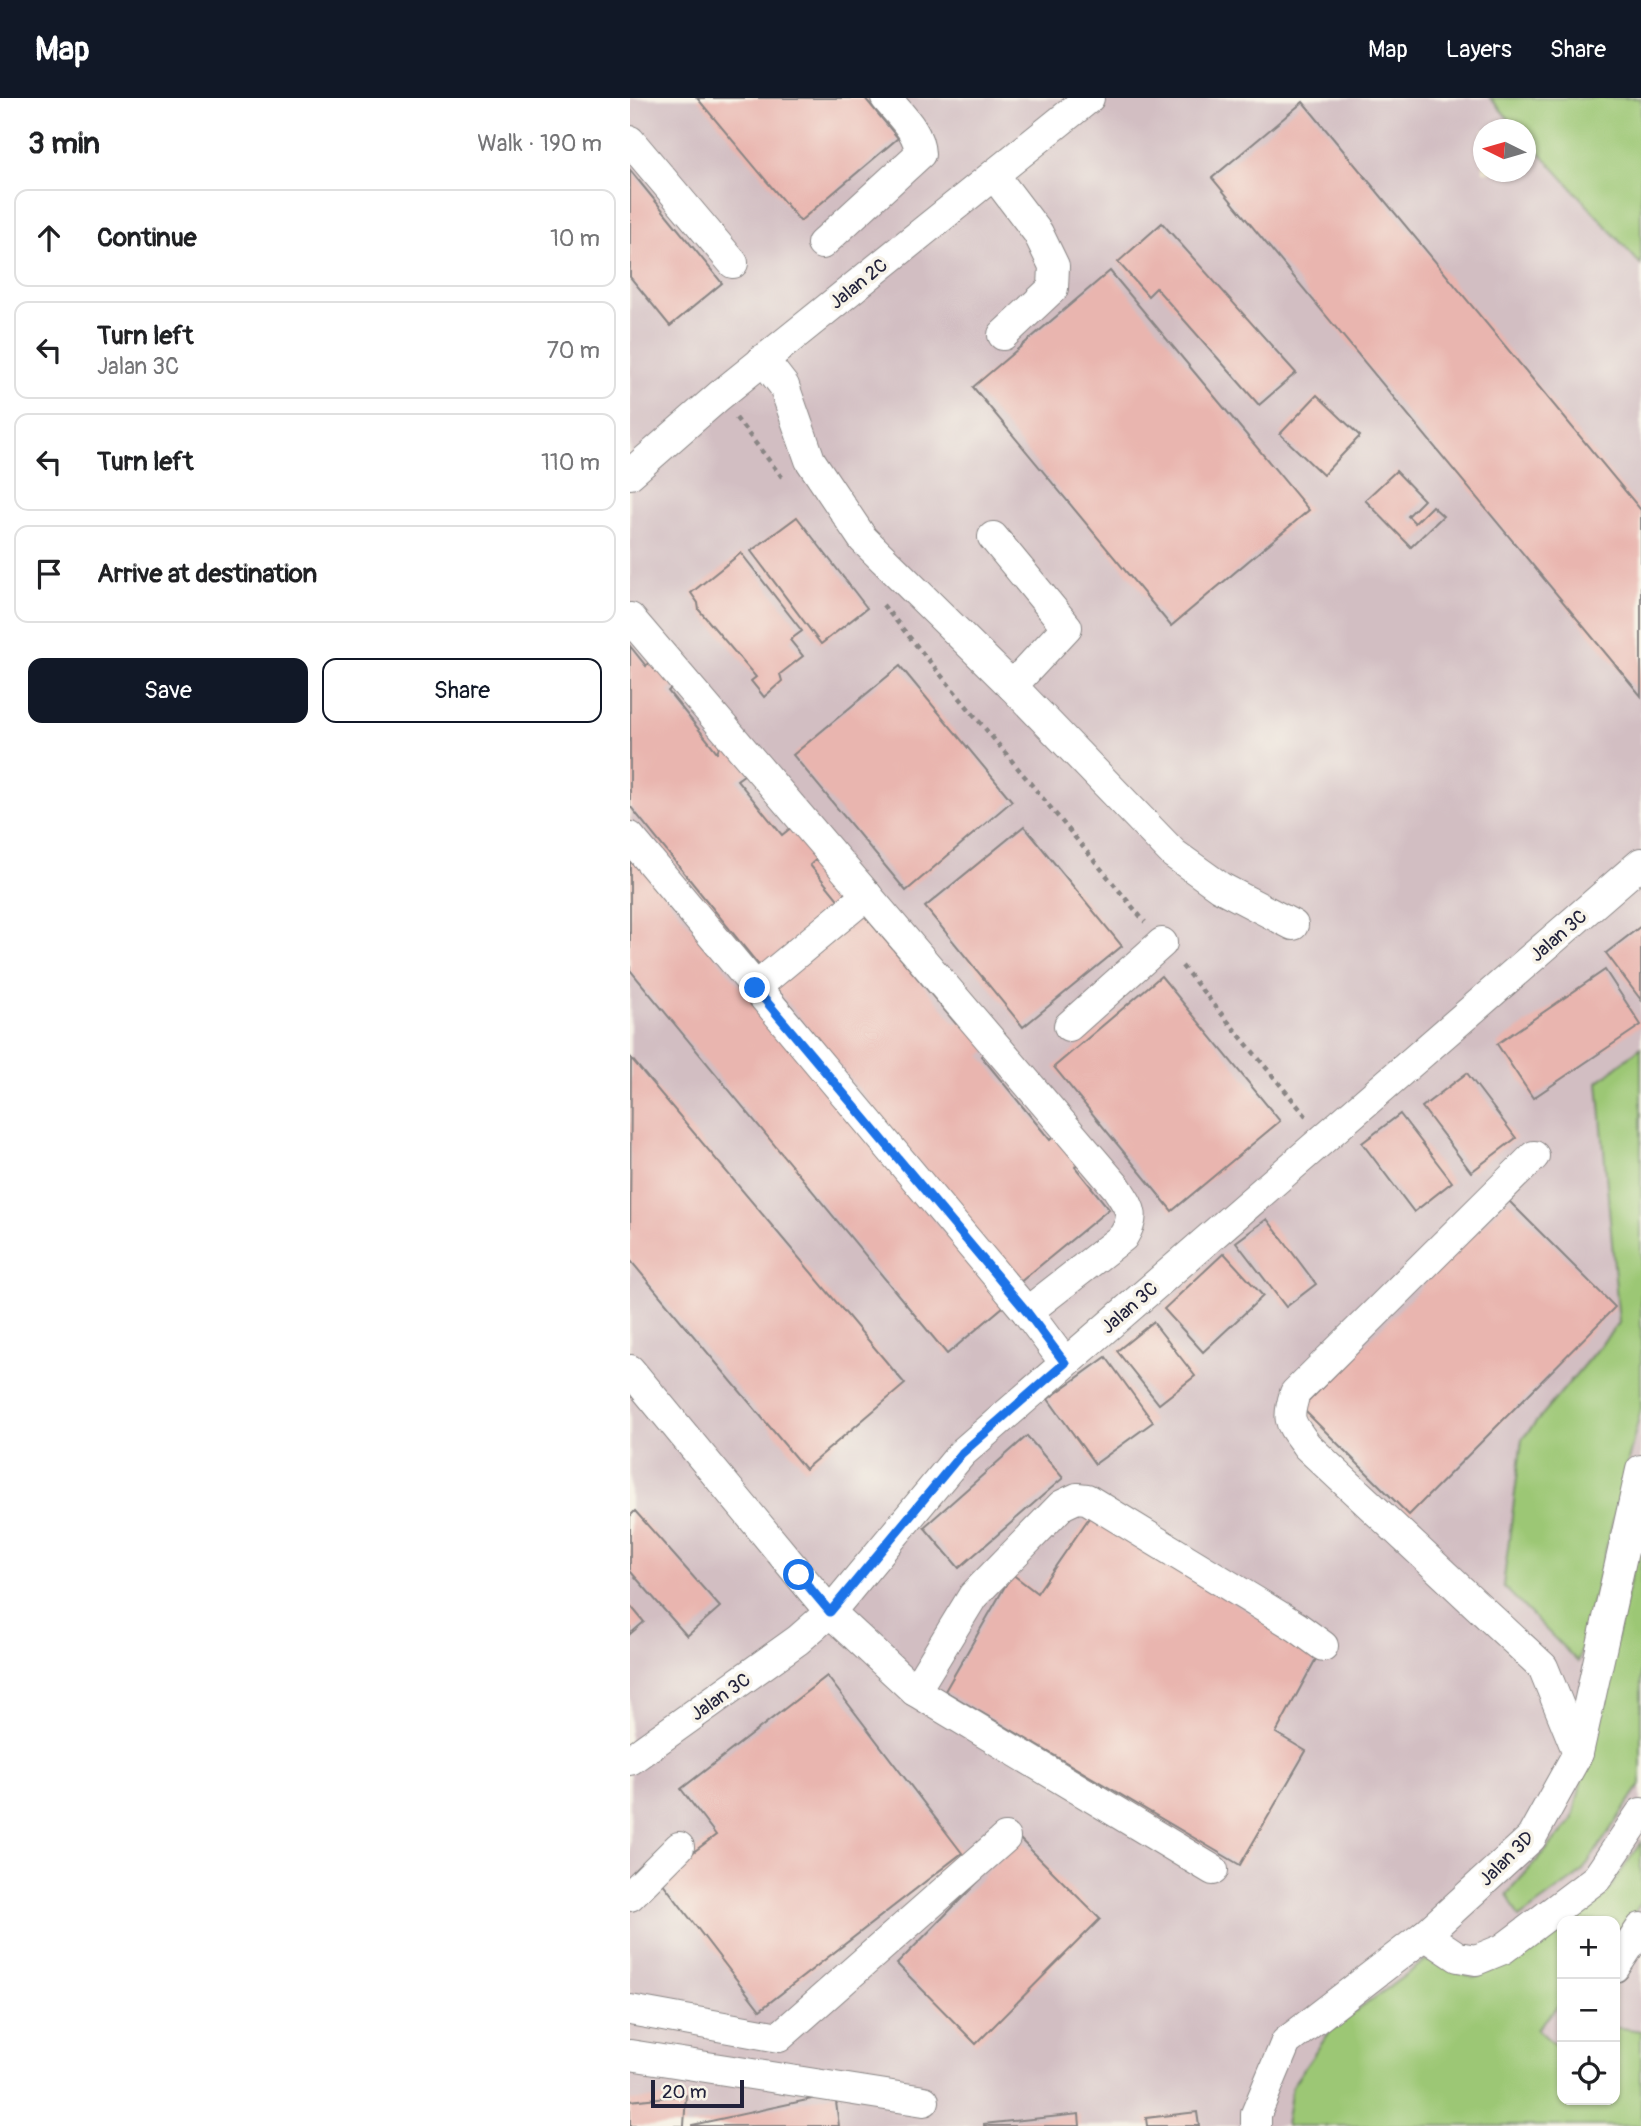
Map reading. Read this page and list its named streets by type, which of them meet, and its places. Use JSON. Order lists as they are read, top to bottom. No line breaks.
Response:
{"streets":{"street":["Jalan 2C","Jalan 3C","Jalan 3D"]},"scale_bar":"20 m","north":"left","page":{"header":"Map","nav":["Map","Layers","Share"],"heading":["3 min","Walk · 190 m"],"list":[["Continue","10 m"],["Turn left","Jalan 3C","70 m"],["Turn left","110 m"],"Arrive at destination"],"buttons":["Save","Share"],"map_buttons":["+","−"],"scale":"20 m"}}
